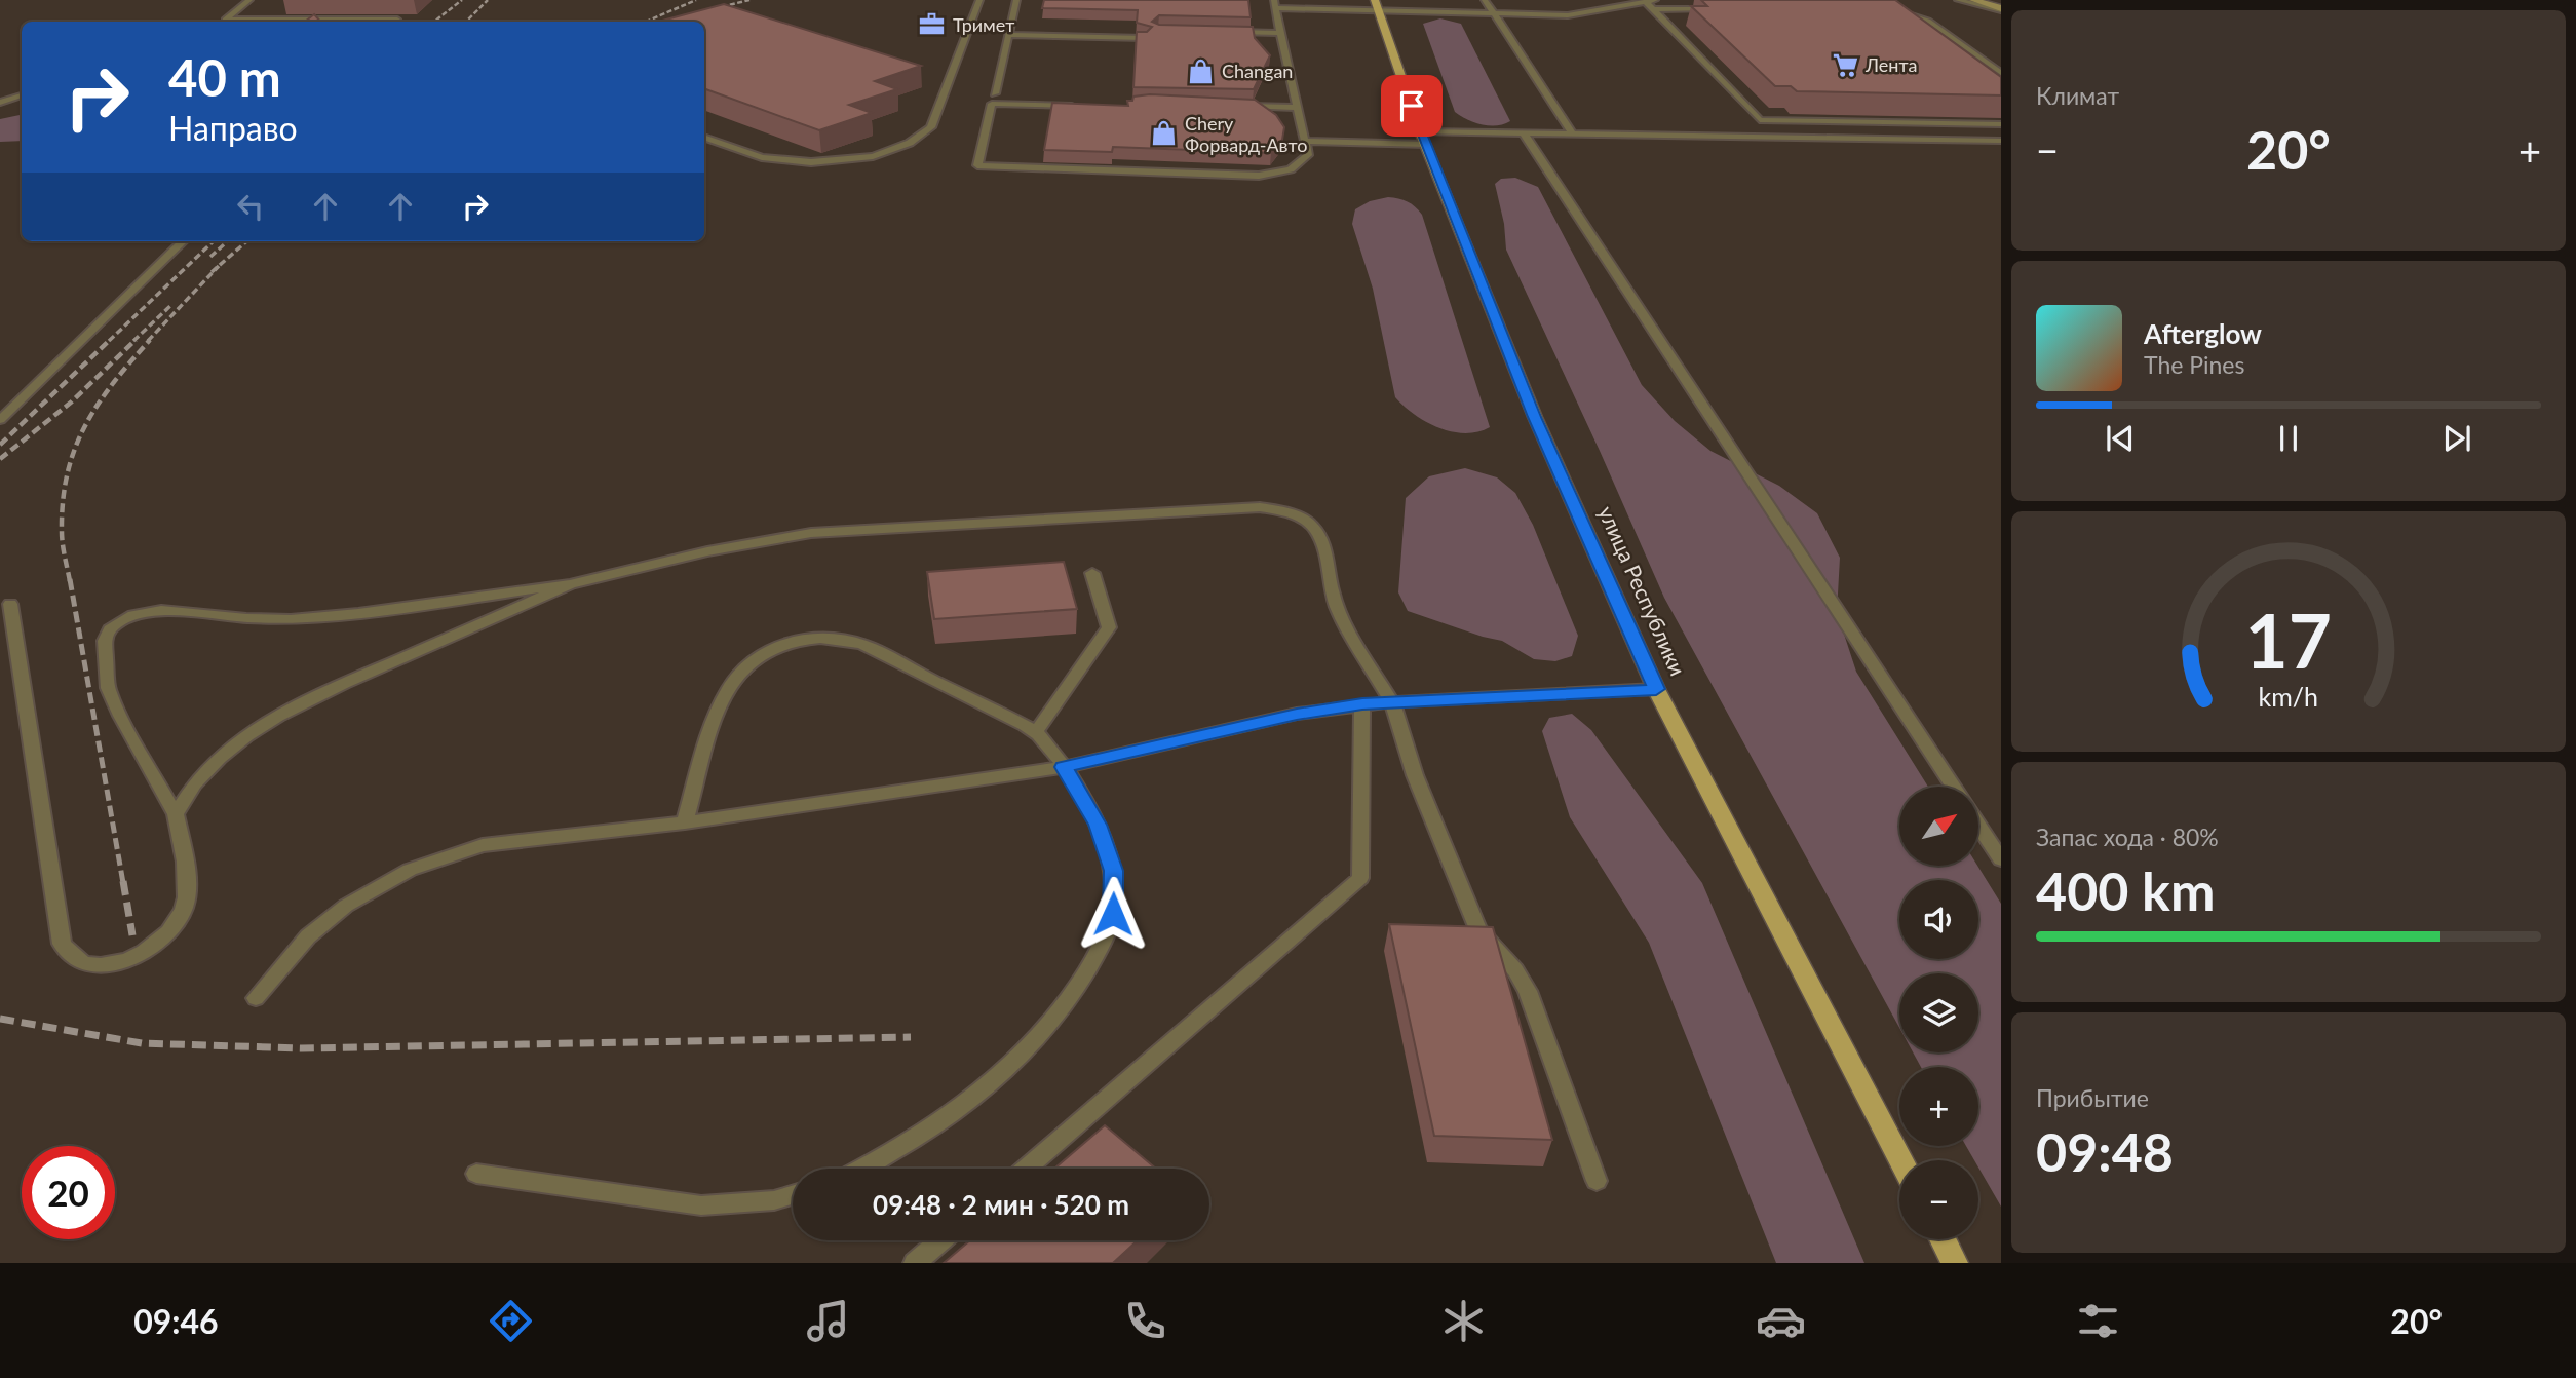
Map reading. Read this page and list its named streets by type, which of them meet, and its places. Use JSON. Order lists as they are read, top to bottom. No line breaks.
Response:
{"streets":{"main road":["улица Республики"]},"places":{"office":["Тримет"],"supermarket":["Лента"],"shop":["Changan","Chery Форвард-Авто"]},"north":"top right","page":{"tile":["Климат",["Запас хода · 80%","400 km"],["Прибытие","09:48"]],"turn":["40 m","Направо"],"heat":["−","20°","+"],"song":["Afterglow","The Pines"],"map_buttons":["+","−"],"limit":"20","trip":"09:48 · 2 мин · 520 m","tabs":["09:46","20°"],"gauge":["17","km/h"]}}
